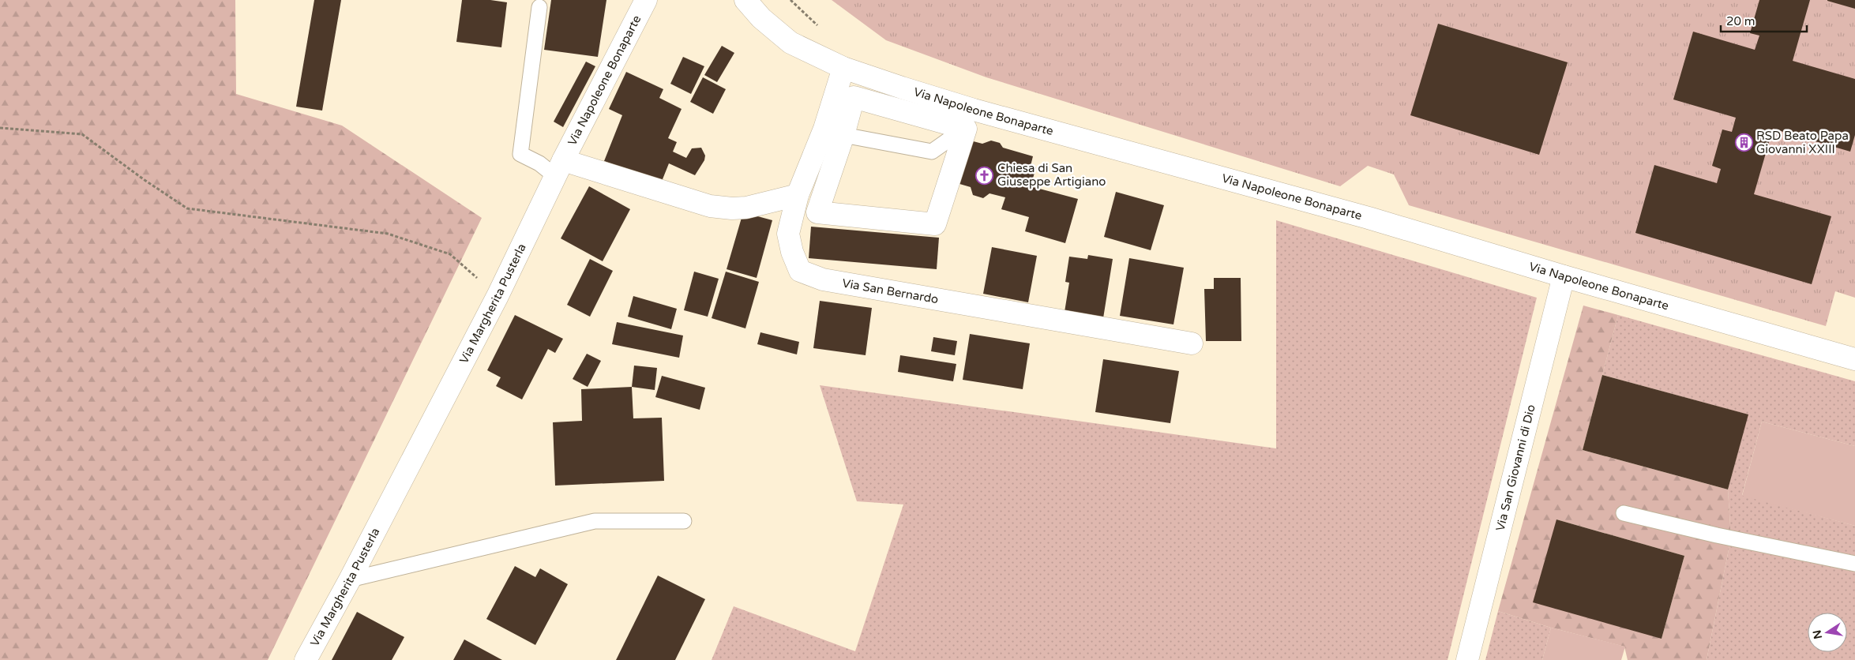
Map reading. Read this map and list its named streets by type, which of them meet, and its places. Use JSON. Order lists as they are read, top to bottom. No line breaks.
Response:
{"streets":{"street":["Via Napoleone Bonaparte","Via San Bernardo","Via Margherita Pusterla","Via San Giovanni di Dio"]},"crossings":[["Via Napoleone Bonaparte","Via San Bernardo"],["Via Napoleone Bonaparte","Via Margherita Pusterla"],["Via Napoleone Bonaparte","Via San Giovanni di Dio"]],"places":{"building":["RSD Beato Papa Giovanni XXIII"],"church":["Chiesa di San Giuseppe Artigiano"]},"scale_bar":"20 m","north":"left"}
